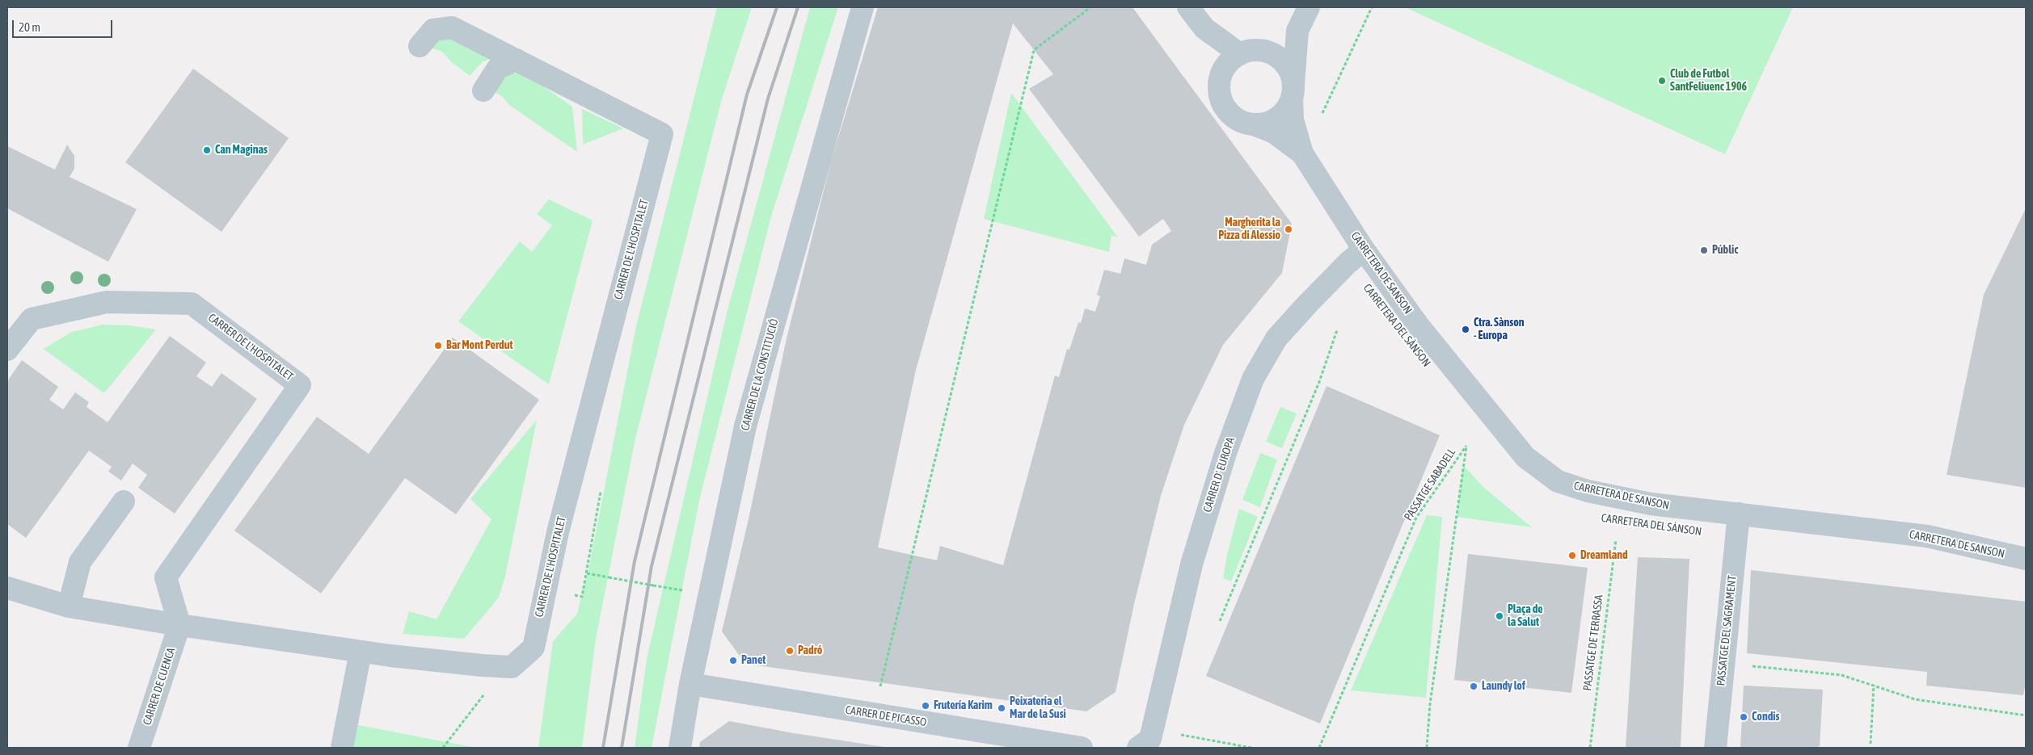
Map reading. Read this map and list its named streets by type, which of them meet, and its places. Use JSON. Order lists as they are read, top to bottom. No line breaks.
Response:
{"streets":{"street":["CARRER DE L'HOSPITALET","CARRETERA DE SANSON","CARRER DE LA CONSTITUCIÓ","CARRER D' EUROPA","PASSATGE DEL SAGRAMENT","CARRER DE CUENCA","CARRER DE PICASSO"],"path":["PASSATGE SABADELL","PASSATGE DE TERRASSA"]},"crossings":[["CARRER DE L'HOSPITALET","CARRER DE CUENCA"],["CARRETERA DE SANSON","CARRER D' EUROPA"],["CARRETERA DE SANSON","PASSATGE DEL SAGRAMENT"],["CARRER DE LA CONSTITUCIÓ","CARRER DE PICASSO"]],"places":["Club de Futbol SantFeliuenc 1906","Can Maginas","Margherita la Pizza di Alessio","Públic","Ctra. Sànson - Europa","Bar Mont Perdut","Dreamland","Plaça de la Salut","Padró","Panet","Laundy lof","Frutería Karim","Peixateria el Mar de la Susi","Condis"],"scale_bar":"20 m"}
